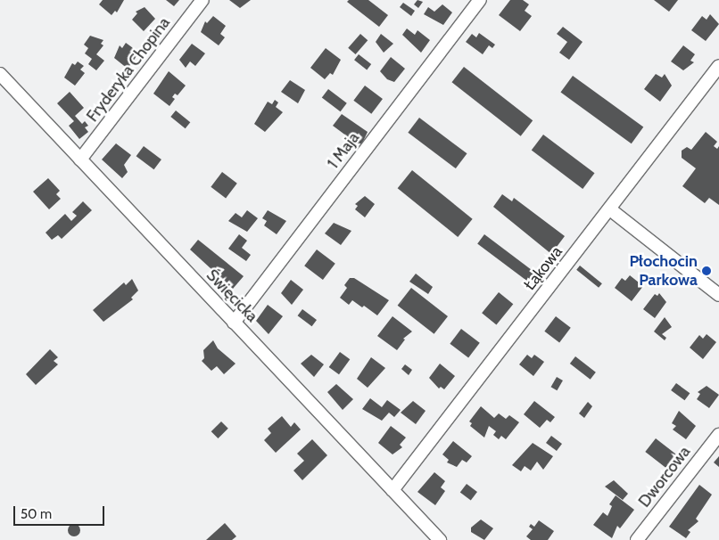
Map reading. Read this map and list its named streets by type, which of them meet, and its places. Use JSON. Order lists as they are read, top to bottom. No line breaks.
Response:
{"streets":{"street":["Fryderyka Chopina","1 Maja","Łąkowa","Święcicka","Dworcowa"]},"crossings":[["Fryderyka Chopina","Święcicka"],["1 Maja","Święcicka"],["Łąkowa","Święcicka"]],"places":["Płochocin Parkowa"],"scale_bar":"50 m"}
